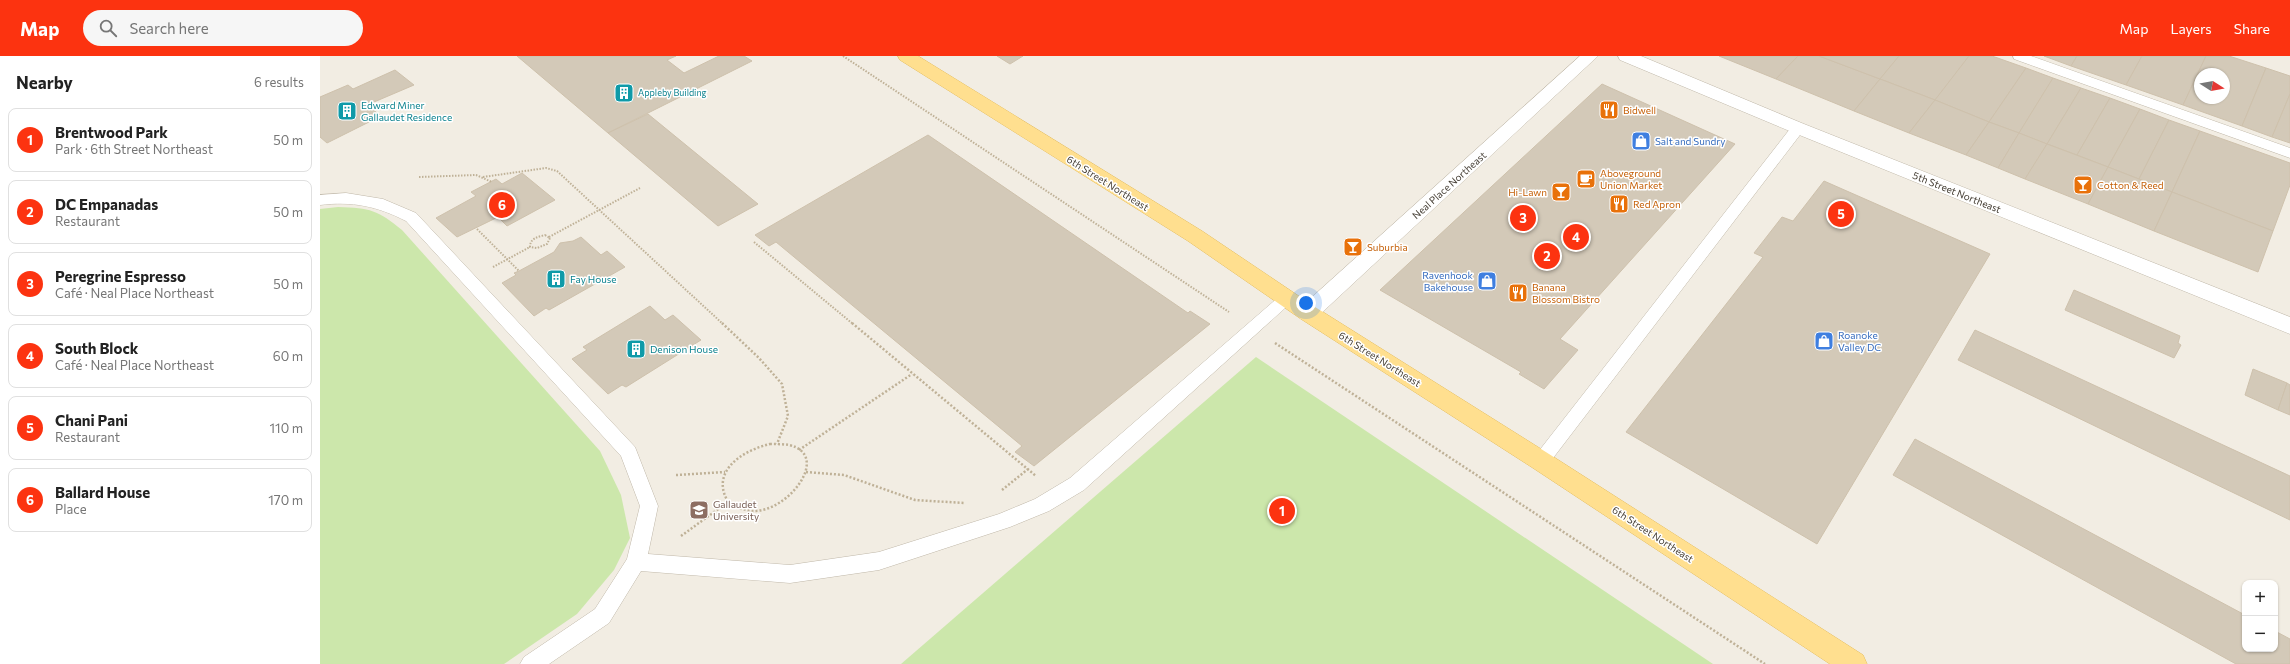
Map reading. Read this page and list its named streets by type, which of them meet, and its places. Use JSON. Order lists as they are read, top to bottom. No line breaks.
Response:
{"streets":{"main road":["6th Street Northeast"],"street":["Neal Place Northeast","5th Street Northeast"]},"crossings":[["6th Street Northeast","Neal Place Northeast"]],"places":{"building":["Appleby Building","Edward Miner Gallaudet Residence","Fay House","Denison House"],"restaurant":["Bidwell","Red Apron","Banana Blossom Bistro"],"shop":["Salt and Sundry","Ravenhook Bakehouse","Roanoke Valley DC"],"cafe":["Aboveground Union Market"],"bar":["Cotton & Reed","Hi-Lawn","Suburbia"],"school or university":["Gallaudet University"]},"north":"right","page":{"header":"Map","search":"Search here","nav":["Map","Layers","Share"],"heading":["Nearby","6 results"],"list":[{"mark":"1","name":"Brentwood Park","note":"Park · 6th Street Northeast","value":"50 m"},{"mark":"2","name":"DC Empanadas","note":"Restaurant","value":"50 m"},{"mark":"3","name":"Peregrine Espresso","note":"Café · Neal Place Northeast","value":"50 m"},{"mark":"4","name":"South Block","note":"Café · Neal Place Northeast","value":"60 m"},{"mark":"5","name":"Chani Pani","note":"Restaurant","value":"110 m"},{"mark":"6","name":"Ballard House","note":"Place","value":"170 m"}],"pins":["6","5","3","4","2","1"],"map_buttons":["+","−"]}}
